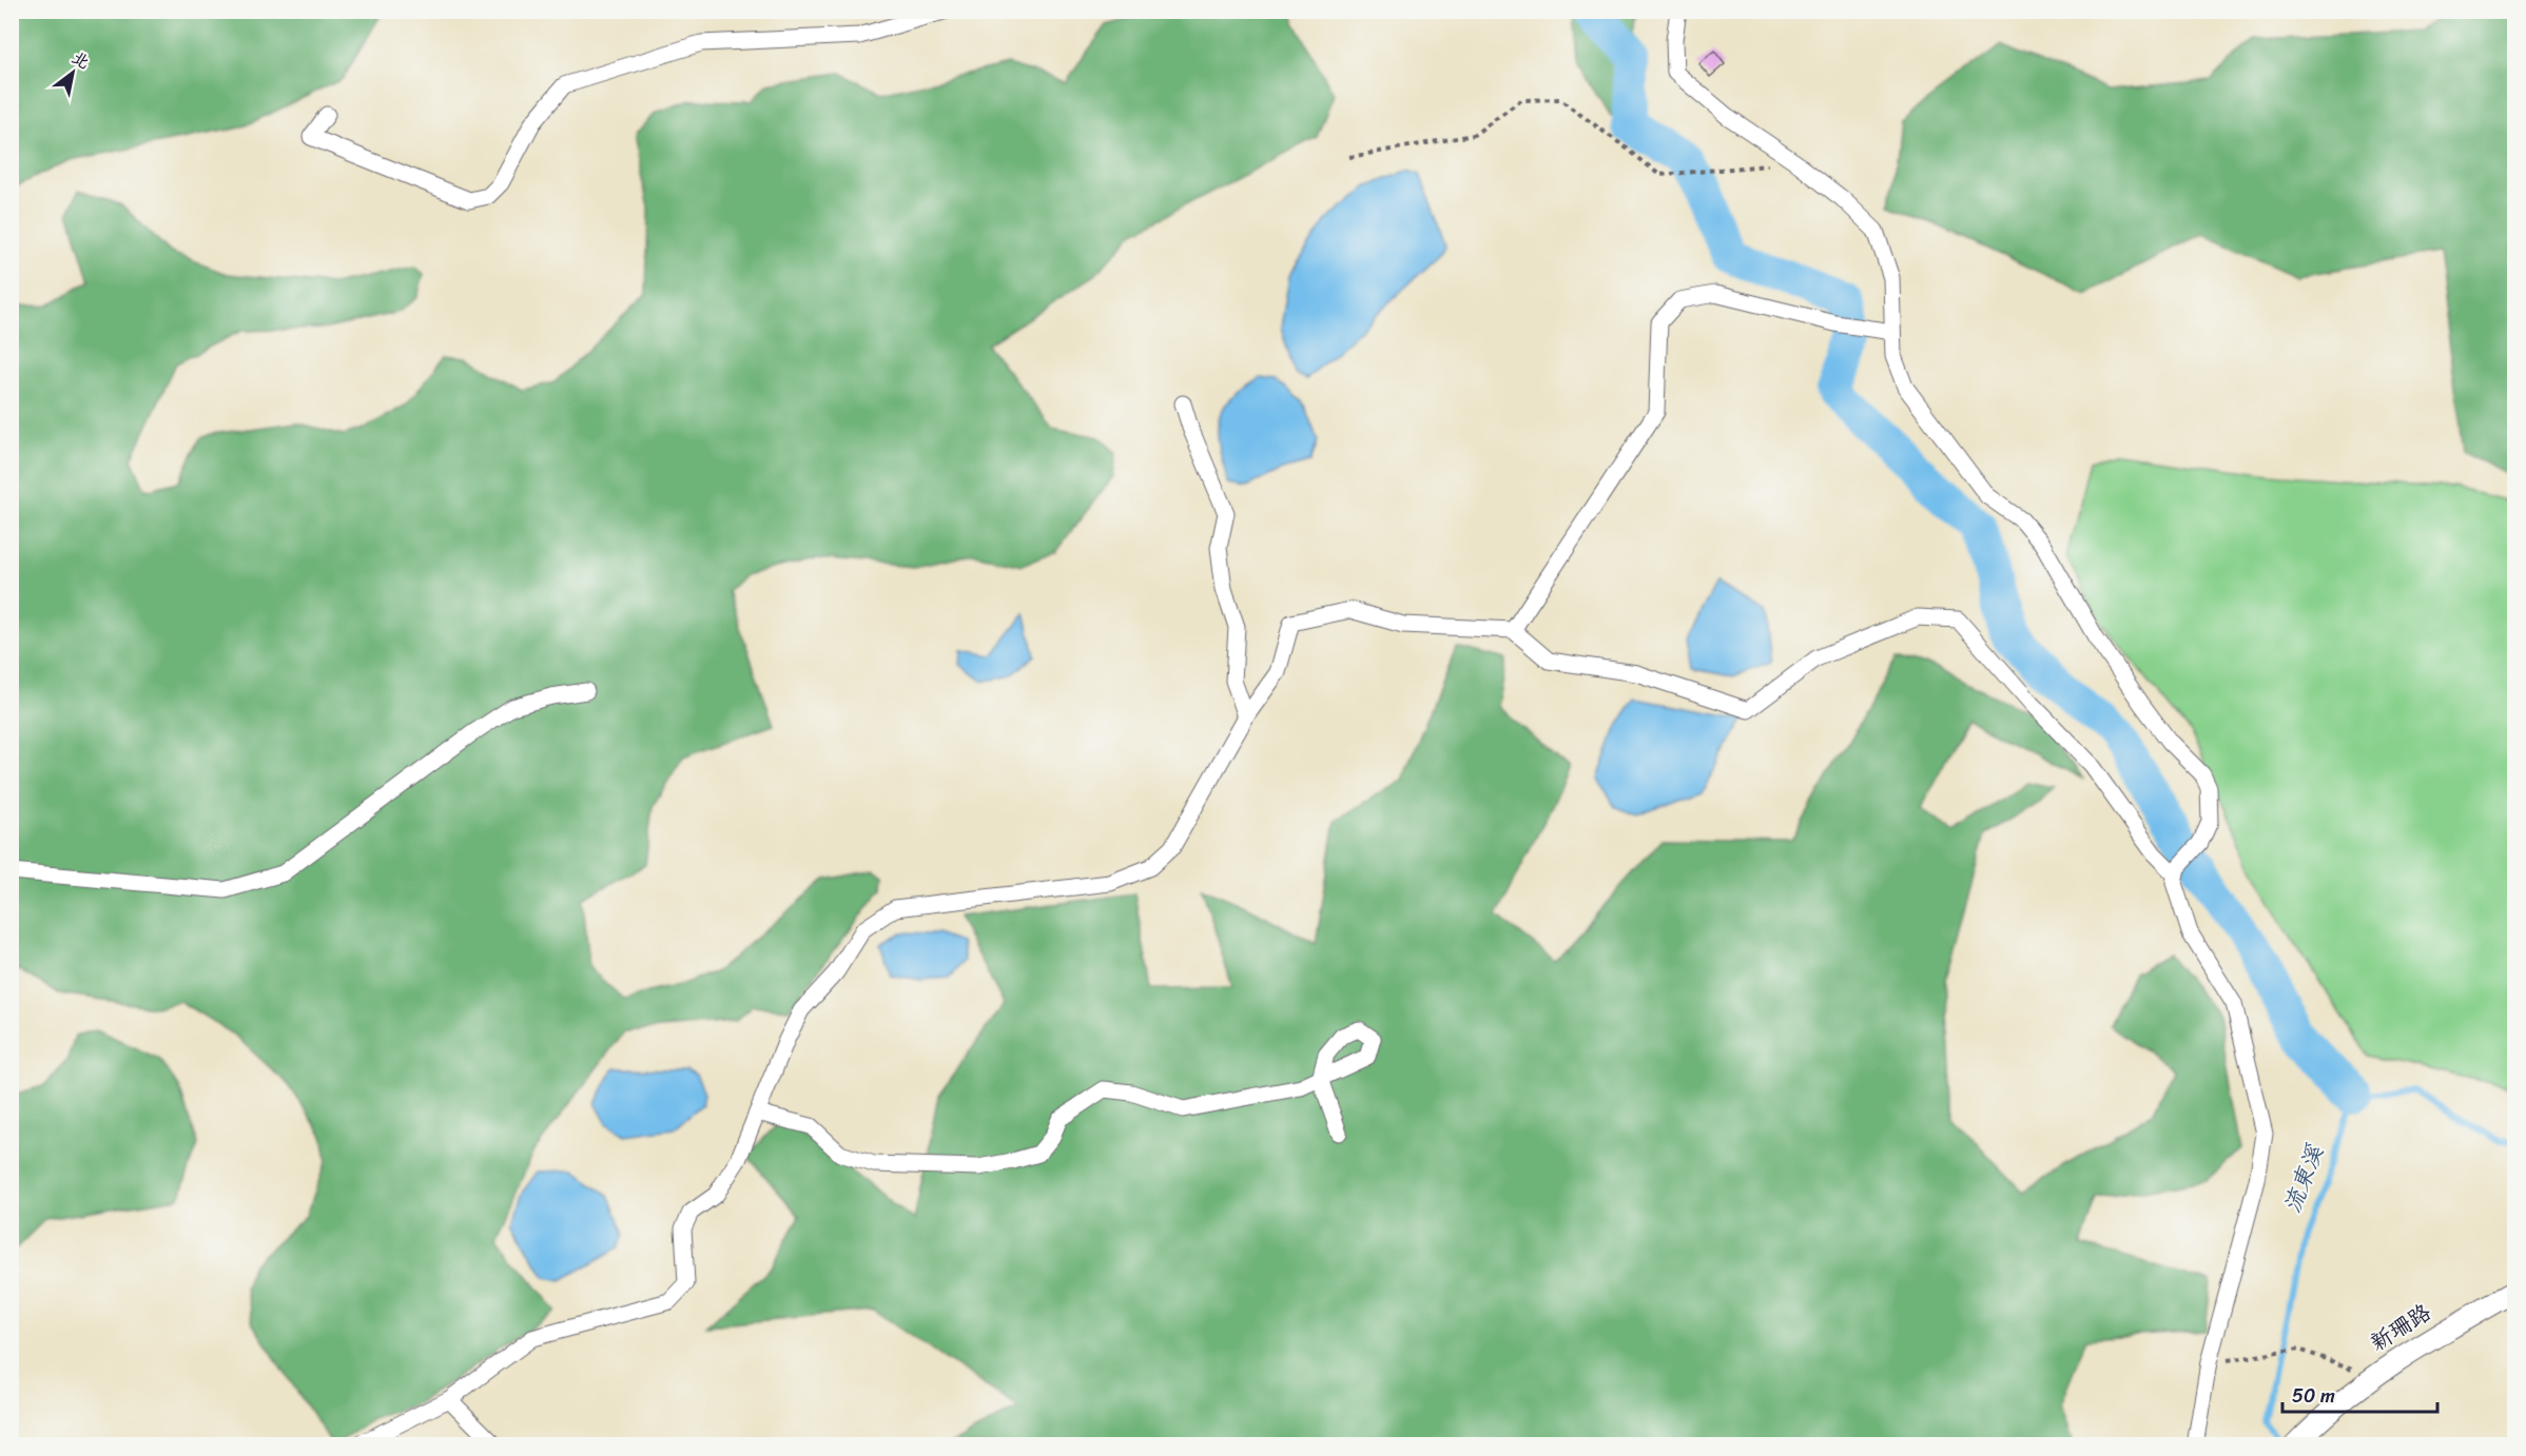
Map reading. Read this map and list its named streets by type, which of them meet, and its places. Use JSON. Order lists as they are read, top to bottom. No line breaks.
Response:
{"streets":{"street":["新珊路"]},"water":["流東溪"],"scale_bar":"50 m","north":"top right"}
